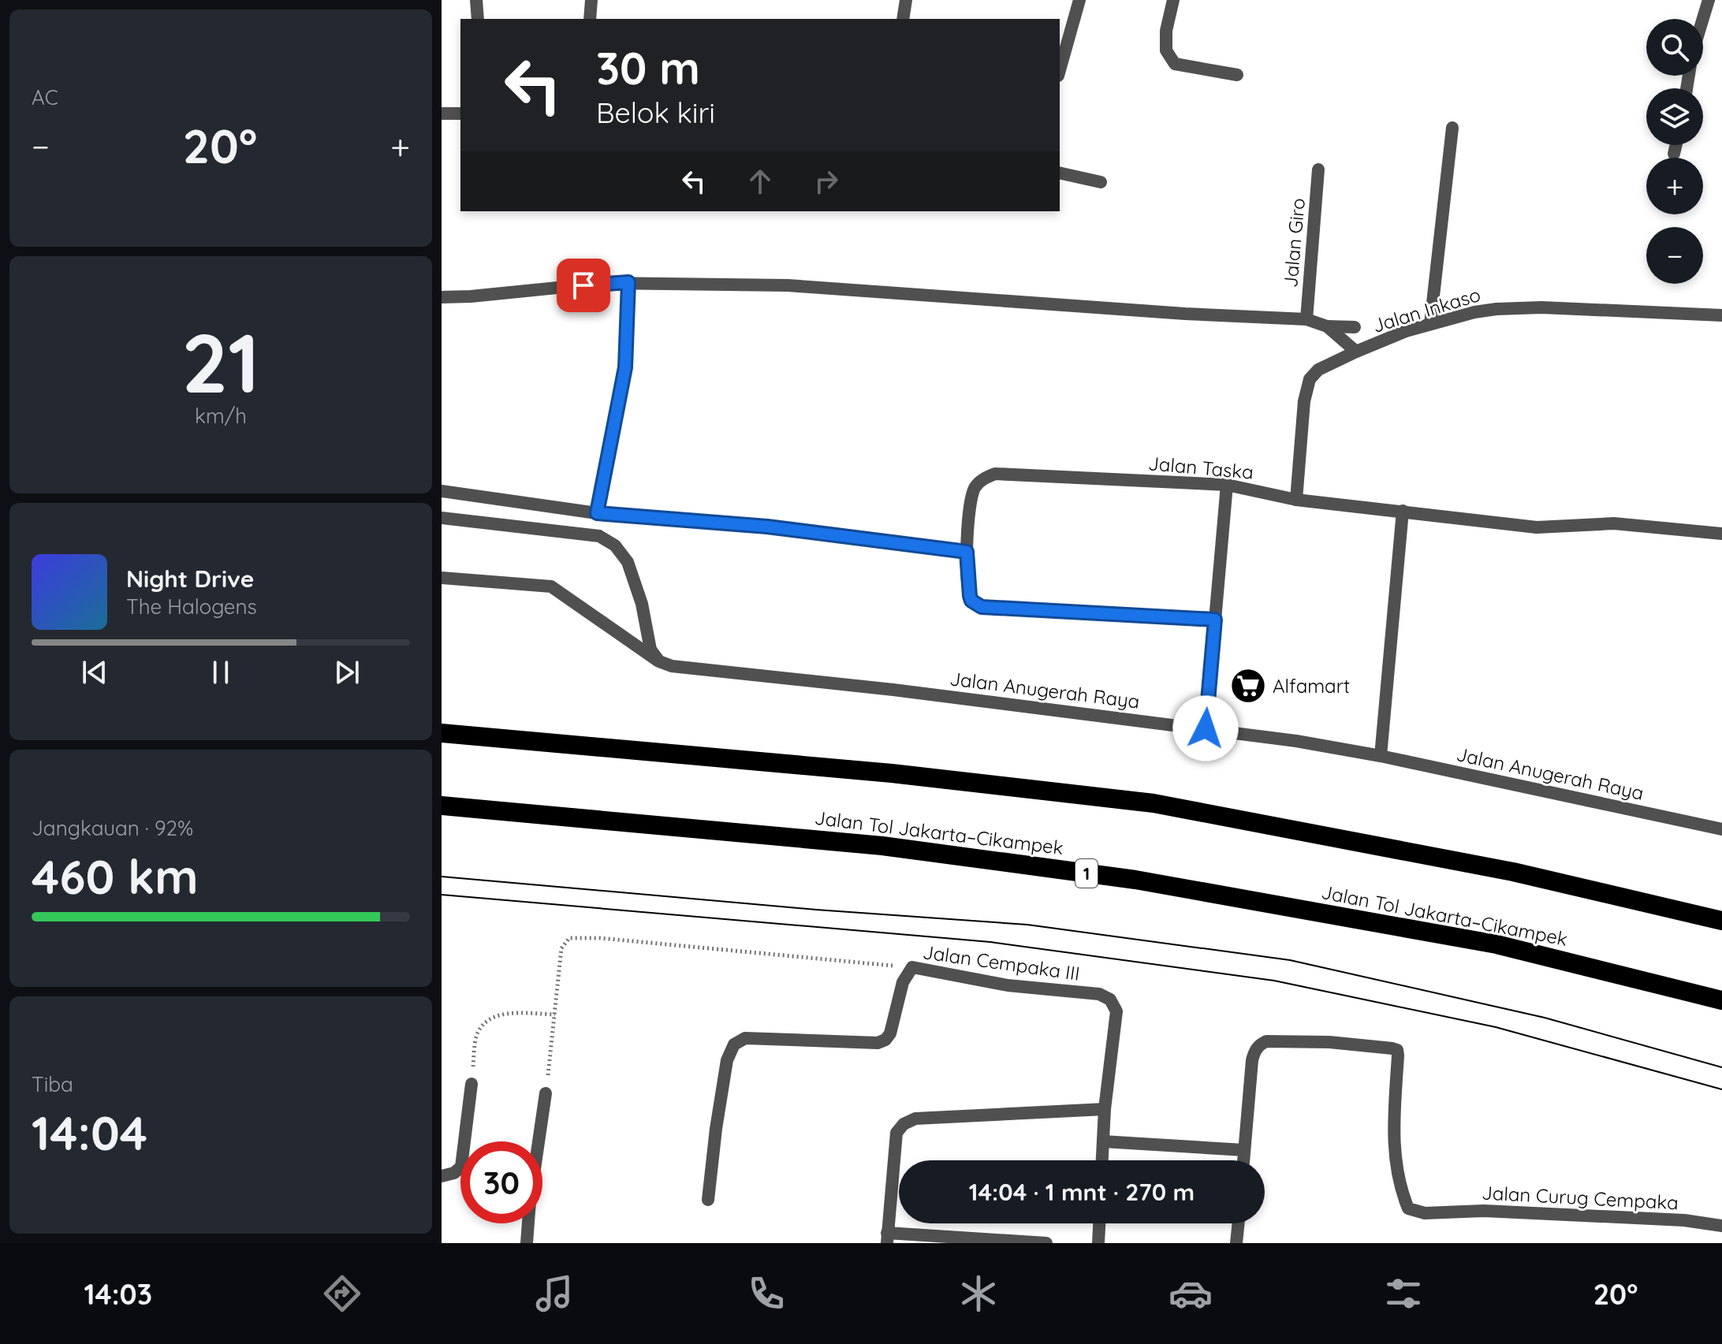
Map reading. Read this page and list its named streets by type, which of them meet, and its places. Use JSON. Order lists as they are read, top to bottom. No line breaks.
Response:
{"streets":{"highway":["Jalan Tol Jakarta–Cikampek","1"],"street":["Jalan Giro","Jalan Inkaso","Jalan Taska","Jalan Anugerah Raya","Jalan Cempaka III","Jalan Curug Cempaka"]},"crossings":[["Jalan Inkaso","Jalan Taska"]],"places":{"supermarket":["Alfamart"]},"page":{"tile":["AC",["21","km/h"],["Jangkauan · 92%","460 km"],["Tiba","14:04"]],"map_buttons":["+","−"],"turn":["30 m","Belok kiri"],"heat":["−","20°","+"],"song":["Night Drive","The Halogens"],"limit":"30","trip":"14:04 · 1 mnt · 270 m","tabs":["14:03","20°"]}}
